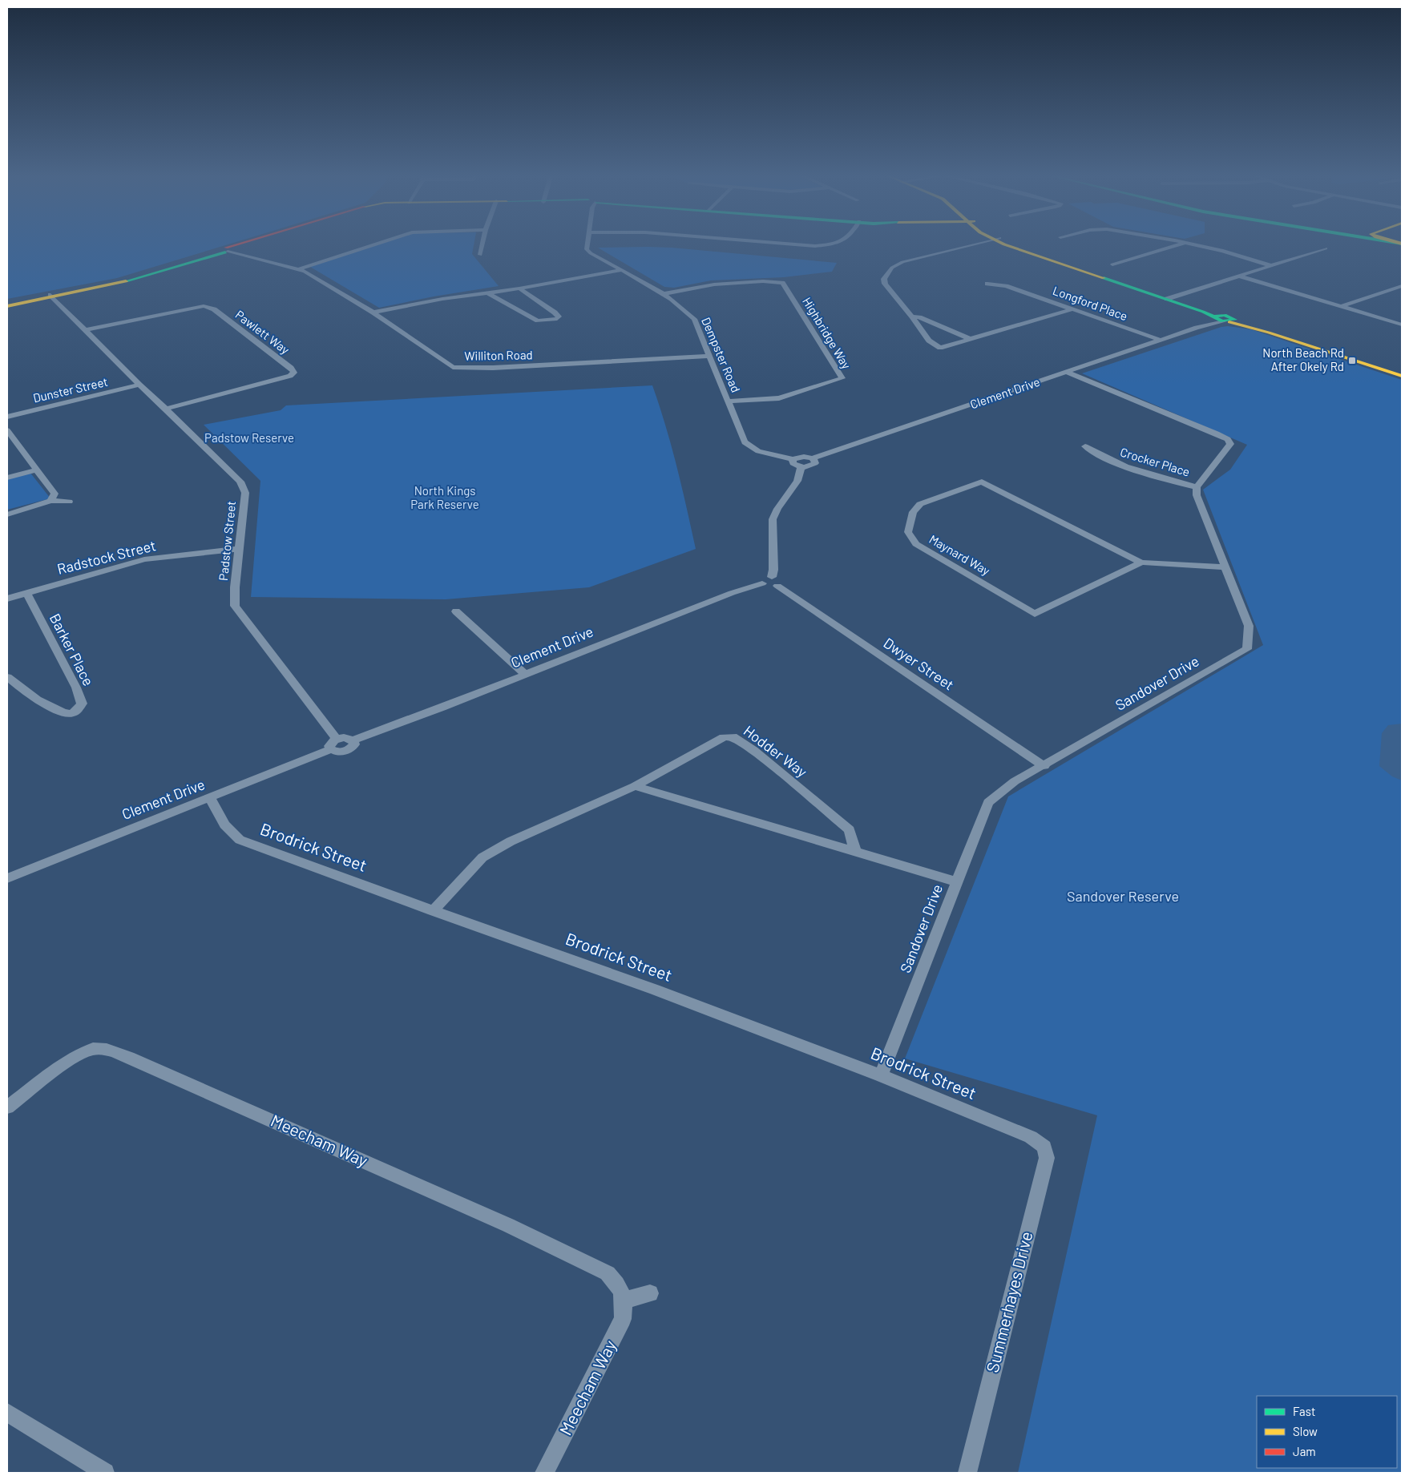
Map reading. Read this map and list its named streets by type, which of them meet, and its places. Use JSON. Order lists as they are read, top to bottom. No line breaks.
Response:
{"streets":{"street":["Longford Place","Pawlett Way","Highbridge Way","Dempster Road","Williton Road","Dunster Street","Clement Drive","Crocker Place","Padstow Street","Maynard Way","Radstock Street","Barker Place","Dwyer Street","Sandover Drive","Hodder Way","Brodrick Street","Meecham Way","Summerhayes Drive"]},"crossings":[["Longford Place","Clement Drive"],["Pawlett Way","Padstow Street"],["Highbridge Way","Dempster Road"],["Dempster Road","Williton Road"],["Dempster Road","Clement Drive"],["Dunster Street","Padstow Street"],["Clement Drive","Padstow Street"],["Clement Drive","Dwyer Street"],["Clement Drive","Brodrick Street"],["Crocker Place","Sandover Drive"],["Padstow Street","Radstock Street"],["Maynard Way","Sandover Drive"],["Radstock Street","Barker Place"],["Dwyer Street","Sandover Drive"],["Sandover Drive","Brodrick Street"],["Hodder Way","Brodrick Street"],["Brodrick Street","Summerhayes Drive"]],"parks":["Padstow Reserve","North Kings Park Reserve","Sandover Reserve"],"places":{"transit":["North Beach Rd After Okely Rd"]},"legend":["Fast","Slow","Jam"]}
